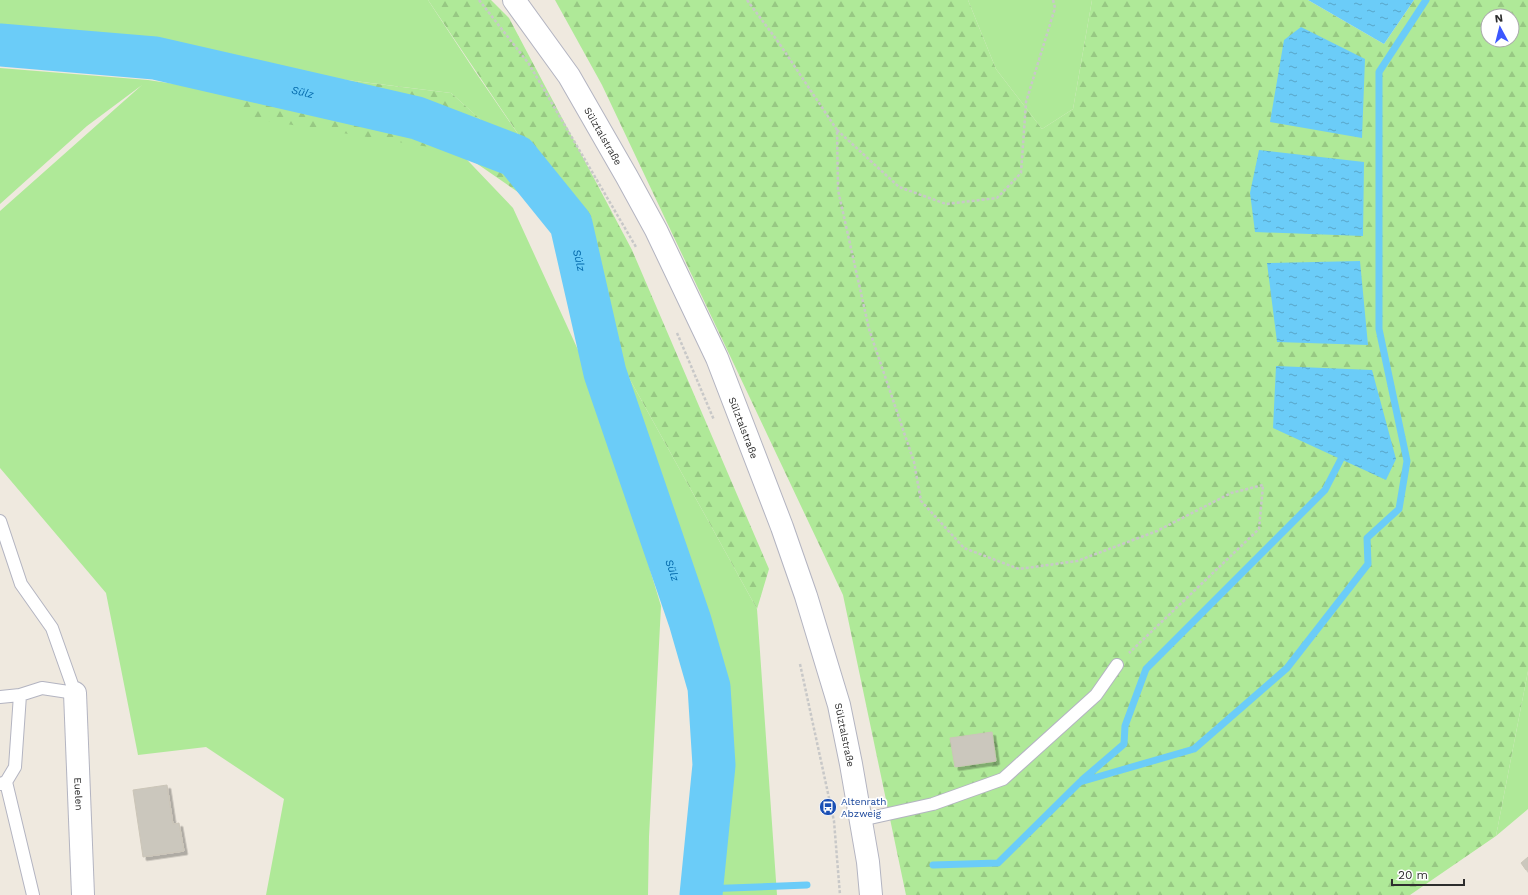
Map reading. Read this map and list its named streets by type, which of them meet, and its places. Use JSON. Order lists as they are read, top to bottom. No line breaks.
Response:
{"streets":{"main road":["Sülztalstraße","Euelen"]},"water":["Sülz"],"places":{"bus stop":["Altenrath Abzweig"]},"scale_bar":"20 m","north":"top"}
